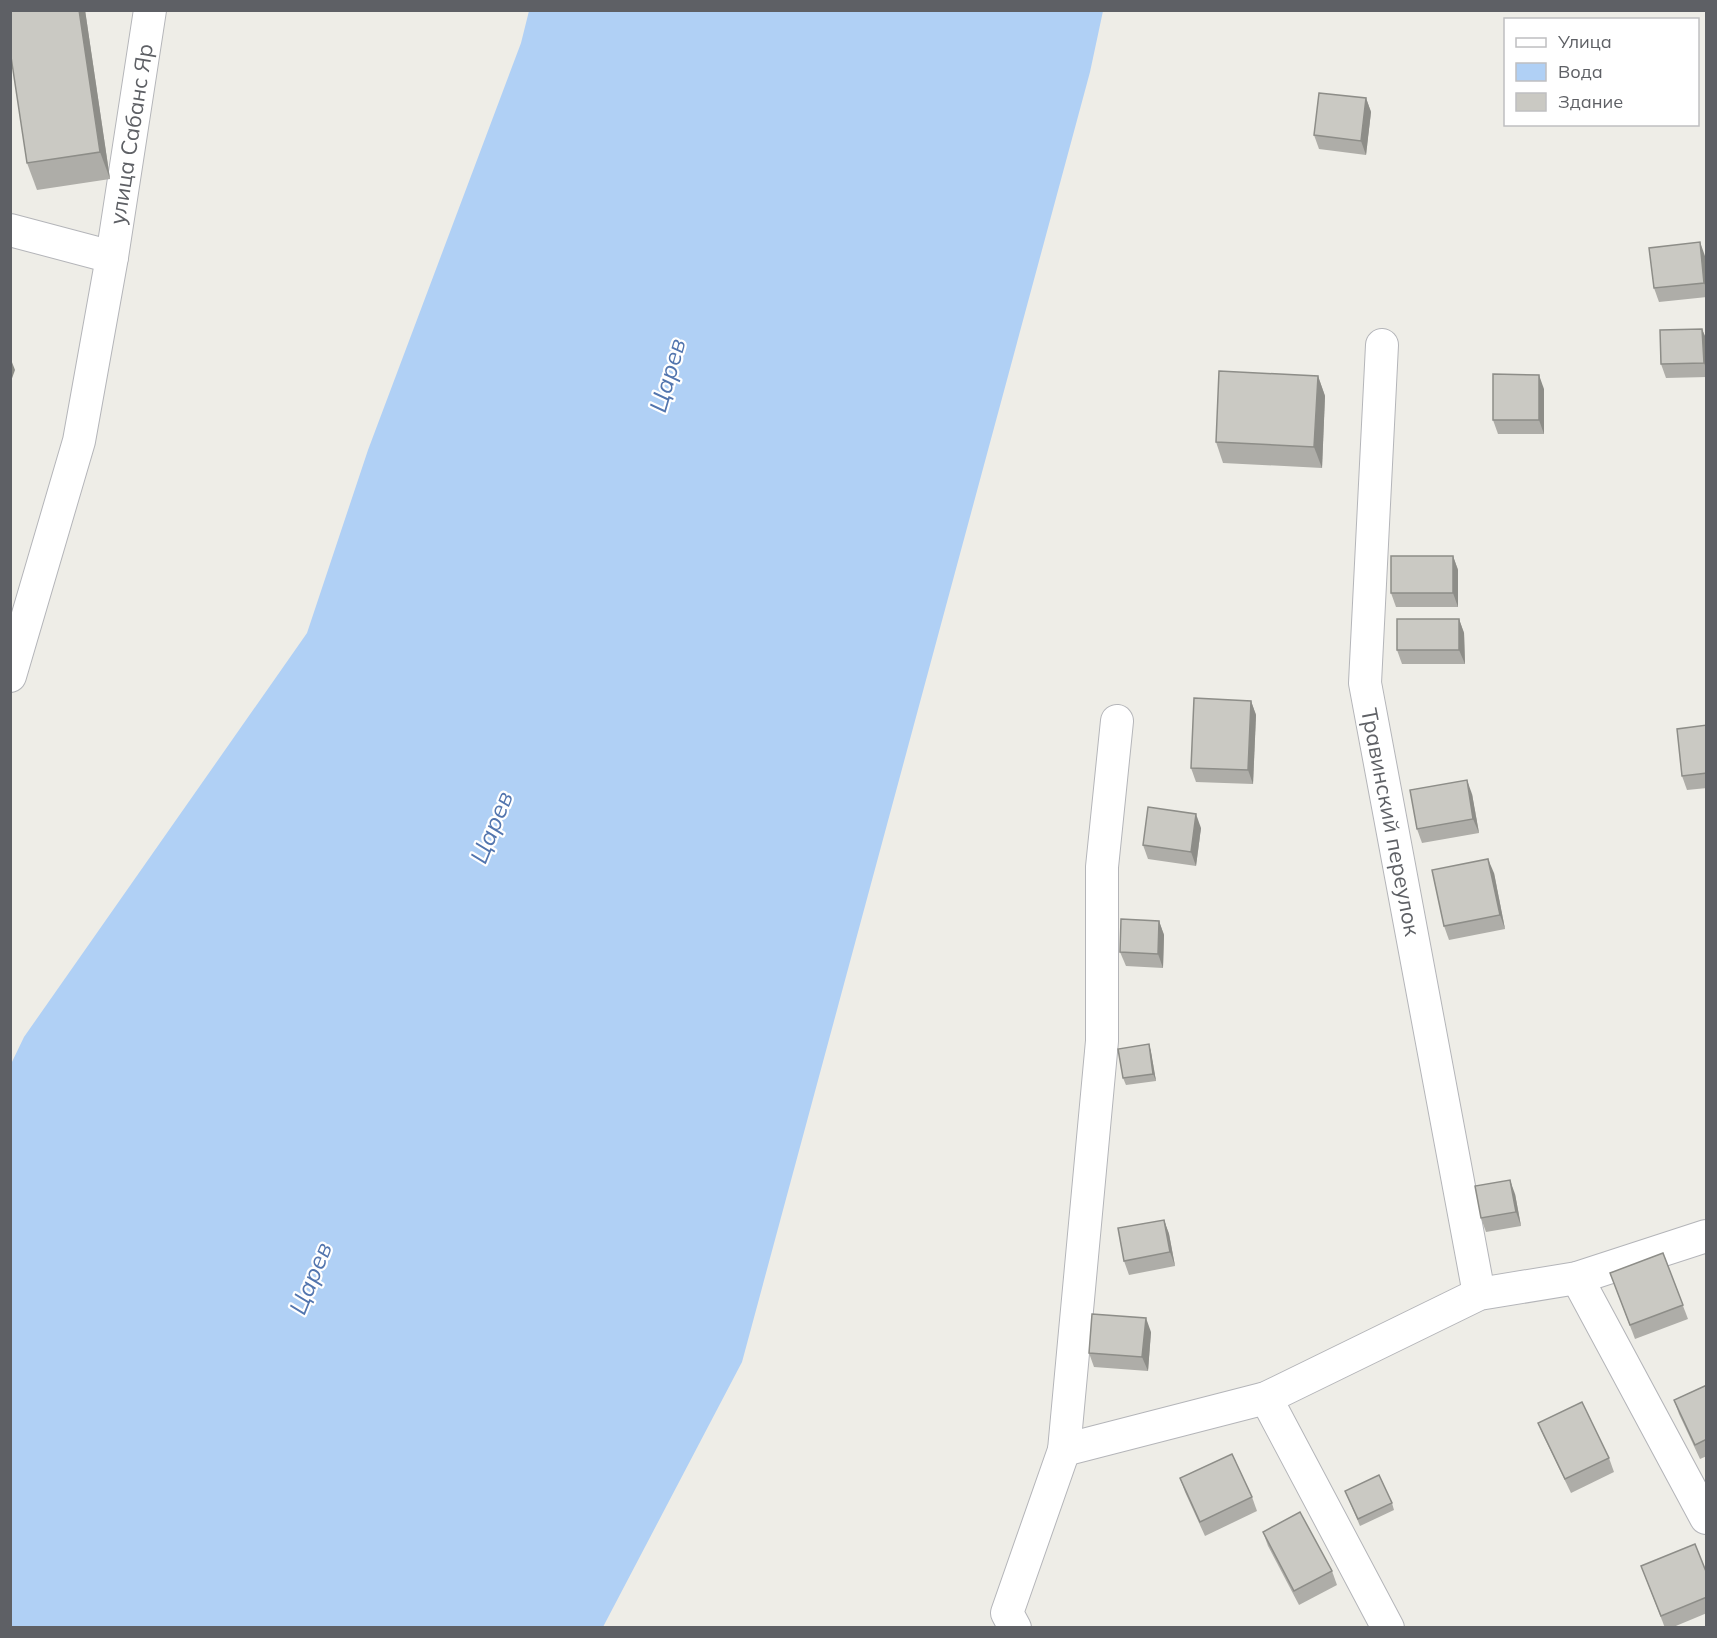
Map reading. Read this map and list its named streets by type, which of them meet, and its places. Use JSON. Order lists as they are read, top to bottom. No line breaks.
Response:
{"streets":{"street":["улица Сабанс Яр","Травинский переулок"]},"water":["Царев"],"legend":["Улица","Вода","Здание"]}
